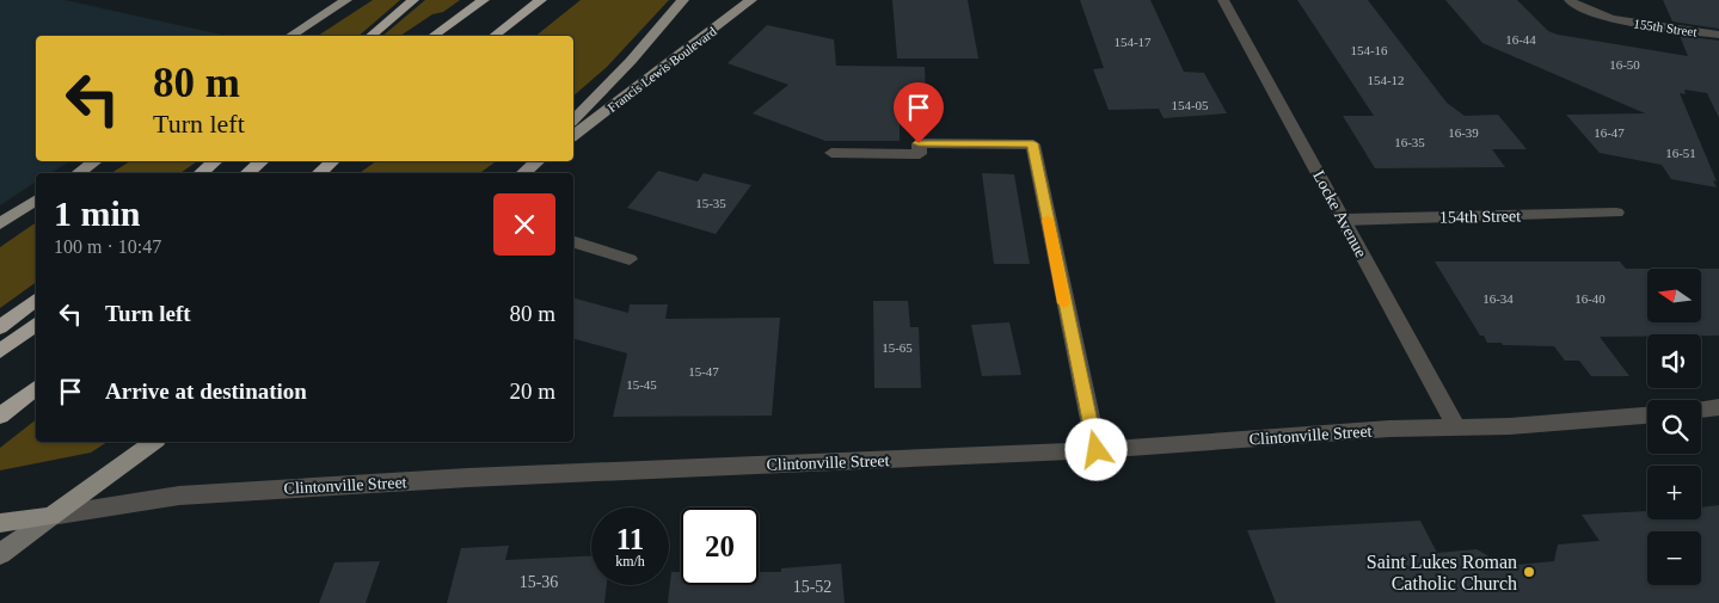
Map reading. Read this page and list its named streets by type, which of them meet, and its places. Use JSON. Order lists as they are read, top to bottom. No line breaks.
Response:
{"streets":{"main road":["Francis Lewis Boulevard","Clintonville Street"],"street":["155th Street","Locke Avenue","154th Street"]},"crossings":[["Locke Avenue","154th Street"],["Locke Avenue","Clintonville Street"]],"places":["Saint Lukes Roman Catholic Church"],"house_numbers":["16-44","154-17","154-16","16-50","154-12","154-05","16-39","16-47","16-35","16-51","15-35","16-34","16-40","15-65","15-47","15-45","15-36","15-52"],"north":"left","page":{"turn":["80 m","Turn left"],"heading":["1 min","100 m · 10:47"],"map_buttons":["+","−"],"list":[{"name":"Turn left","value":"80 m"},{"name":"Arrive at destination","value":"20 m"}],"speed":"11 km/h","limit":"20"}}
